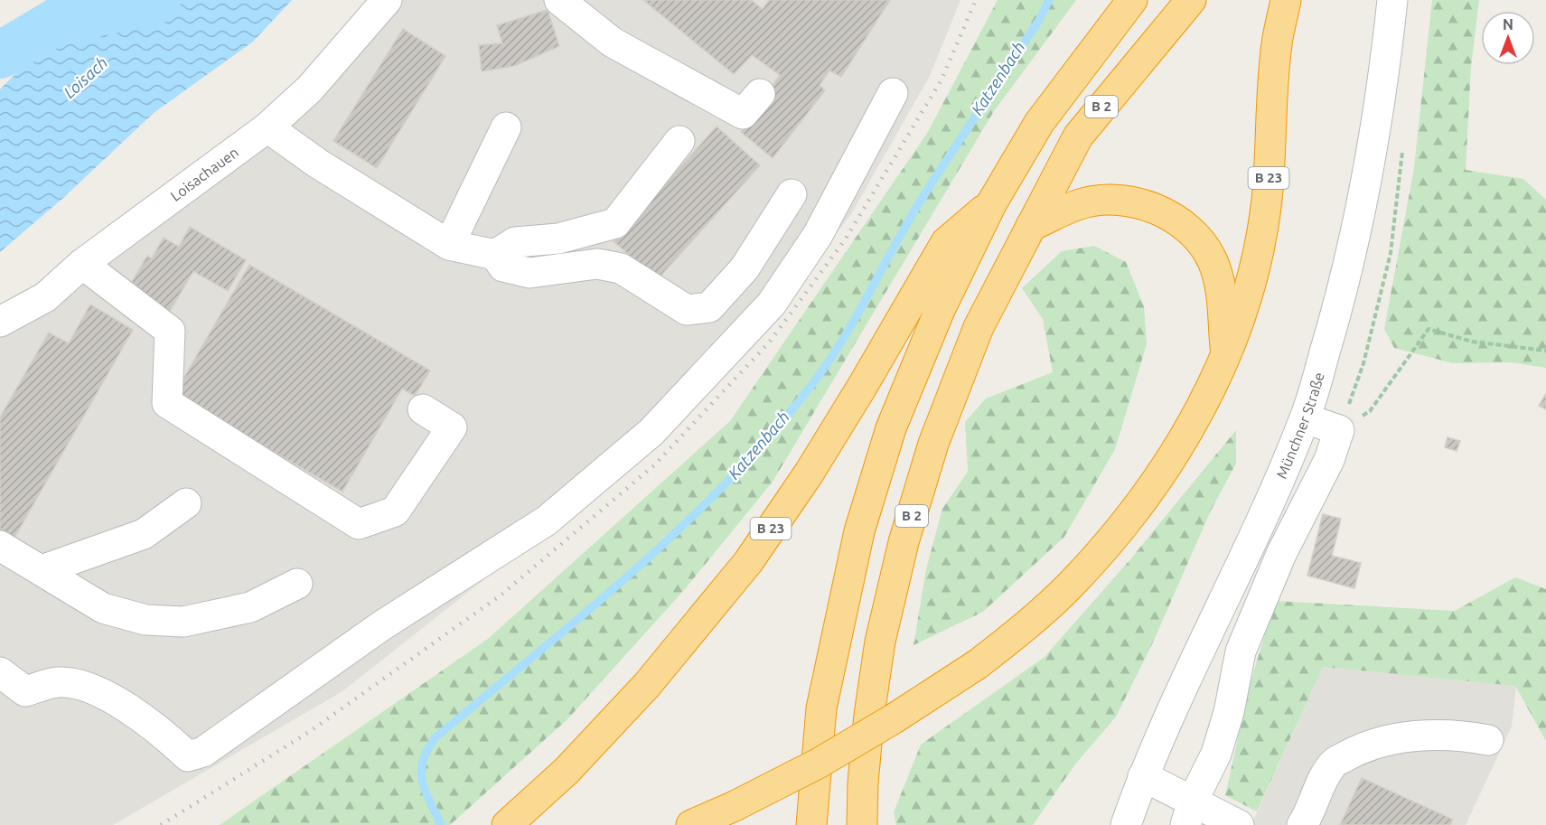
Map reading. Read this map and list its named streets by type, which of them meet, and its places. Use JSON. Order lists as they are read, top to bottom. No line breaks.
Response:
{"streets":{"highway":["B 2","B 23"],"street":["Loisachauen","Münchner Straße"]},"crossings":[["B 2","B 23"]],"water":["Loisach","Katzenbach"],"north":"top"}
